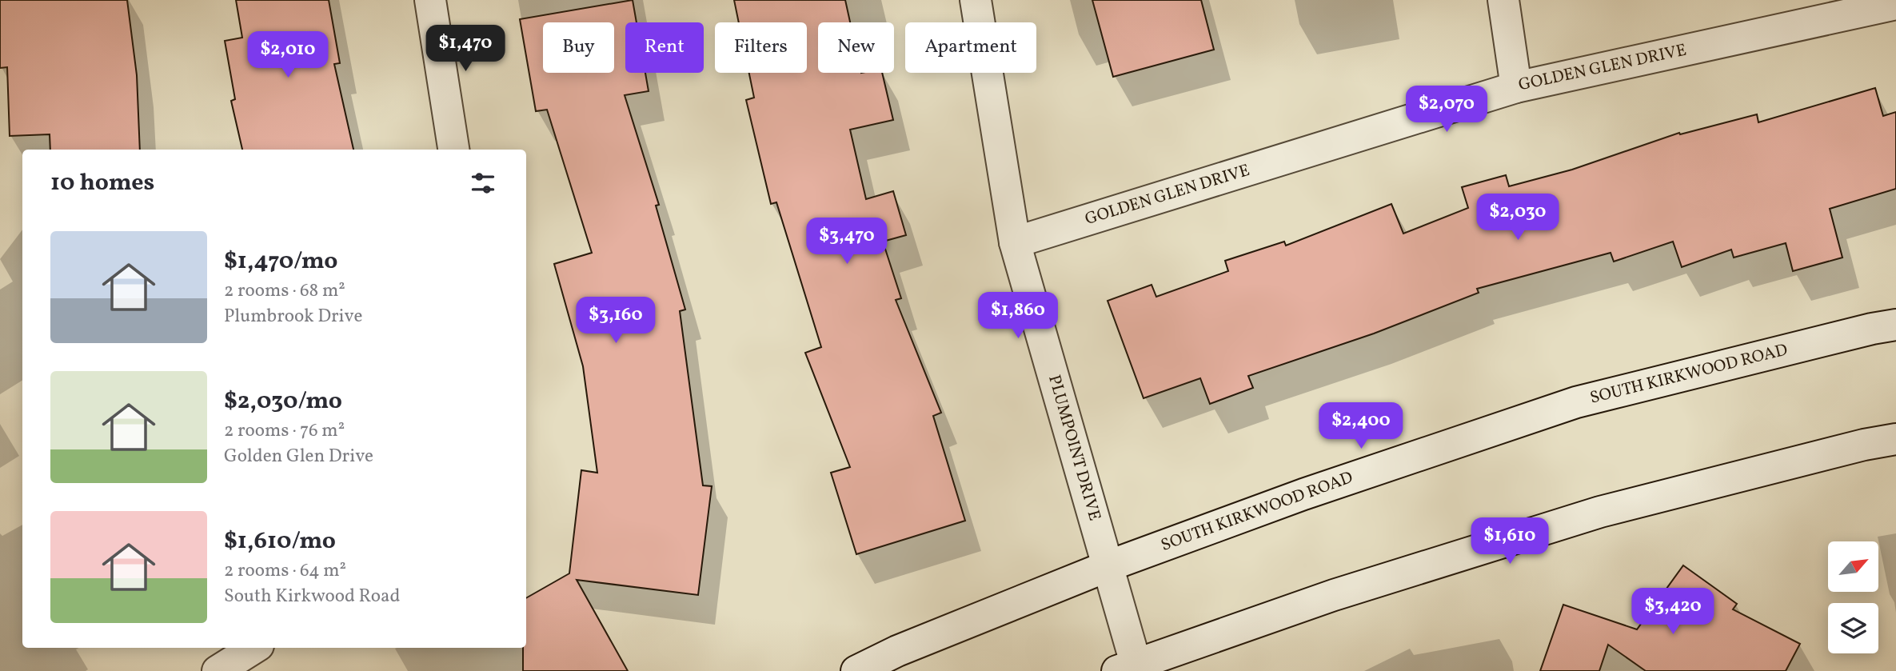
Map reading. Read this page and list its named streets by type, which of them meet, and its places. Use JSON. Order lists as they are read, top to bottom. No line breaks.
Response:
{"streets":{"main road":["GOLDEN GLEN DRIVE","SOUTH KIRKWOOD ROAD","PLUMPOINT DRIVE"]},"crossings":[["GOLDEN GLEN DRIVE","PLUMPOINT DRIVE"],["SOUTH KIRKWOOD ROAD","PLUMPOINT DRIVE"]],"north":"top right","page":{"chip":["Buy","Rent","Filters","New","Apartment"],"price":["$1,470","$2,010","$2,070","$2,030","$3,470","$1,860","$3,160","$2,400","$1,610","$3,420"],"heading":"10 homes","list":[{"name":"$1,470/mo","note":"2 rooms · 68 m² · Plumbrook Drive"},{"name":"$2,030/mo","note":"2 rooms · 76 m² · Golden Glen Drive"},{"name":"$1,610/mo","note":"2 rooms · 64 m² · South Kirkwood Road"}]}}
